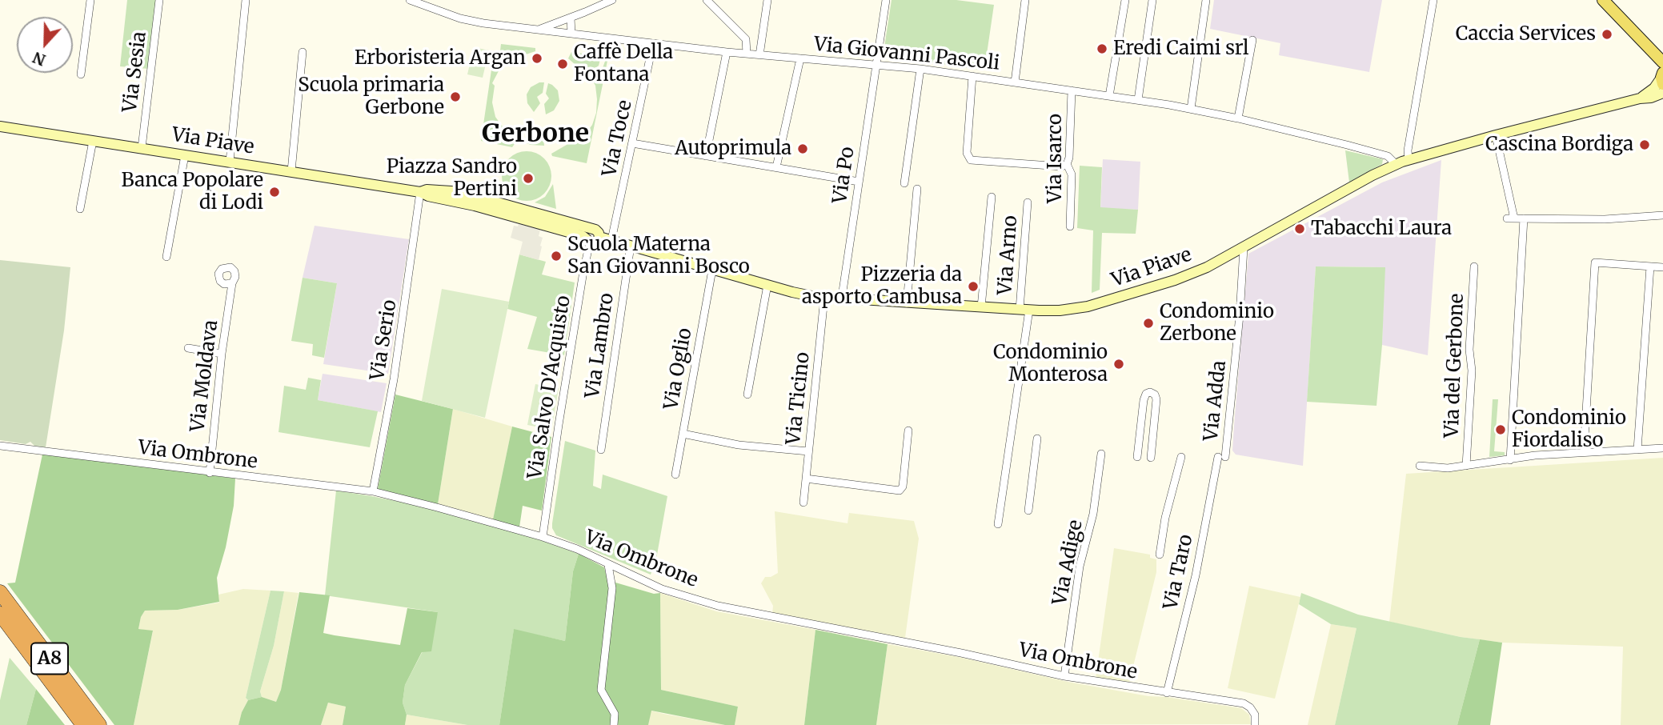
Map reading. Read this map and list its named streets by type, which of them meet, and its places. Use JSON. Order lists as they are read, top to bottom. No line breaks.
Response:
{"streets":{"highway":["A8"],"street":["Via Giovanni Pascoli","Via Sesia","Via Toce","Via Piave","Via Isarco","Via Po","Via Arno","Via Serio","Via Lambro","Via del Gerbone","Via Oglio","Via Moldava","Via Salvo D'Acquisto","Via Ticino","Via Adda","Via Ombrone","Via Adige","Via Taro"]},"crossings":[["Via Giovanni Pascoli","Via Toce"],["Via Giovanni Pascoli","Via Piave"],["Via Giovanni Pascoli","Via Isarco"],["Via Giovanni Pascoli","Via Po"],["Via Sesia","Via Piave"],["Via Toce","Via Piave"],["Via Piave","Via Po"],["Via Piave","Via Arno"],["Via Piave","Via Serio"],["Via Piave","Via Lambro"],["Via Piave","Via Oglio"],["Via Piave","Via Salvo D'Acquisto"],["Via Piave","Via Ticino"],["Via Piave","Via Adda"],["Via Serio","Via Ombrone"],["Via Moldava","Via Ombrone"],["Via Salvo D'Acquisto","Via Ombrone"],["Via Adda","Via Taro"],["Via Ombrone","Via Adige"],["Via Ombrone","Via Taro"]],"districts":["Gerbone"],"places":["Caccia Services","Eredi Caimi srl","Erboristeria Argan","Caffè Della Fontana","Scuola primaria Gerbone","Cascina Bordiga","Autoprimula","Piazza Sandro Pertini","Banca Popolare di Lodi","Tabacchi Laura","Scuola Materna San Giovanni Bosco","Pizzeria da asporto Cambusa","Condominio Zerbone","Condominio Monterosa","Condominio Fiordaliso"],"north":"bottom"}
